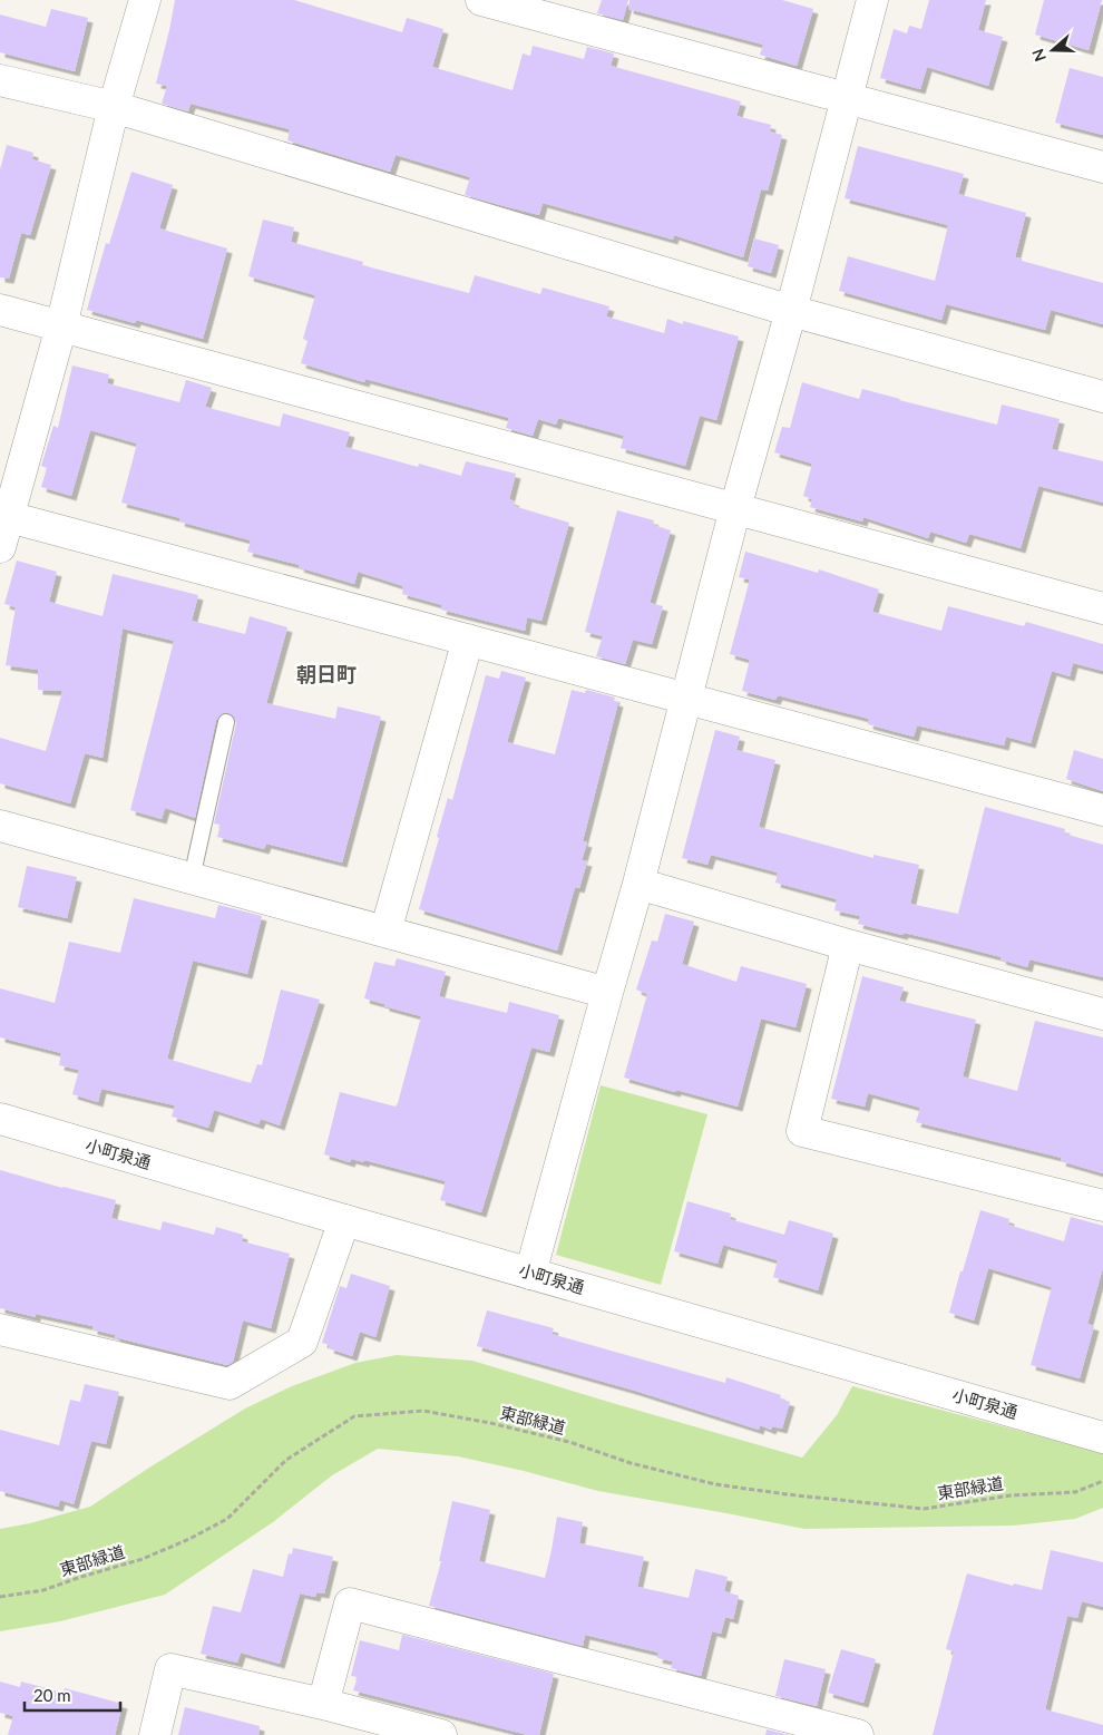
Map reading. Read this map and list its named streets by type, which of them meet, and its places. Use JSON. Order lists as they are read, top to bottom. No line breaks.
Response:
{"streets":{"street":["小町泉通"],"path":["東部緑道"]},"districts":["朝日町"],"scale_bar":"20 m","north":"left"}
